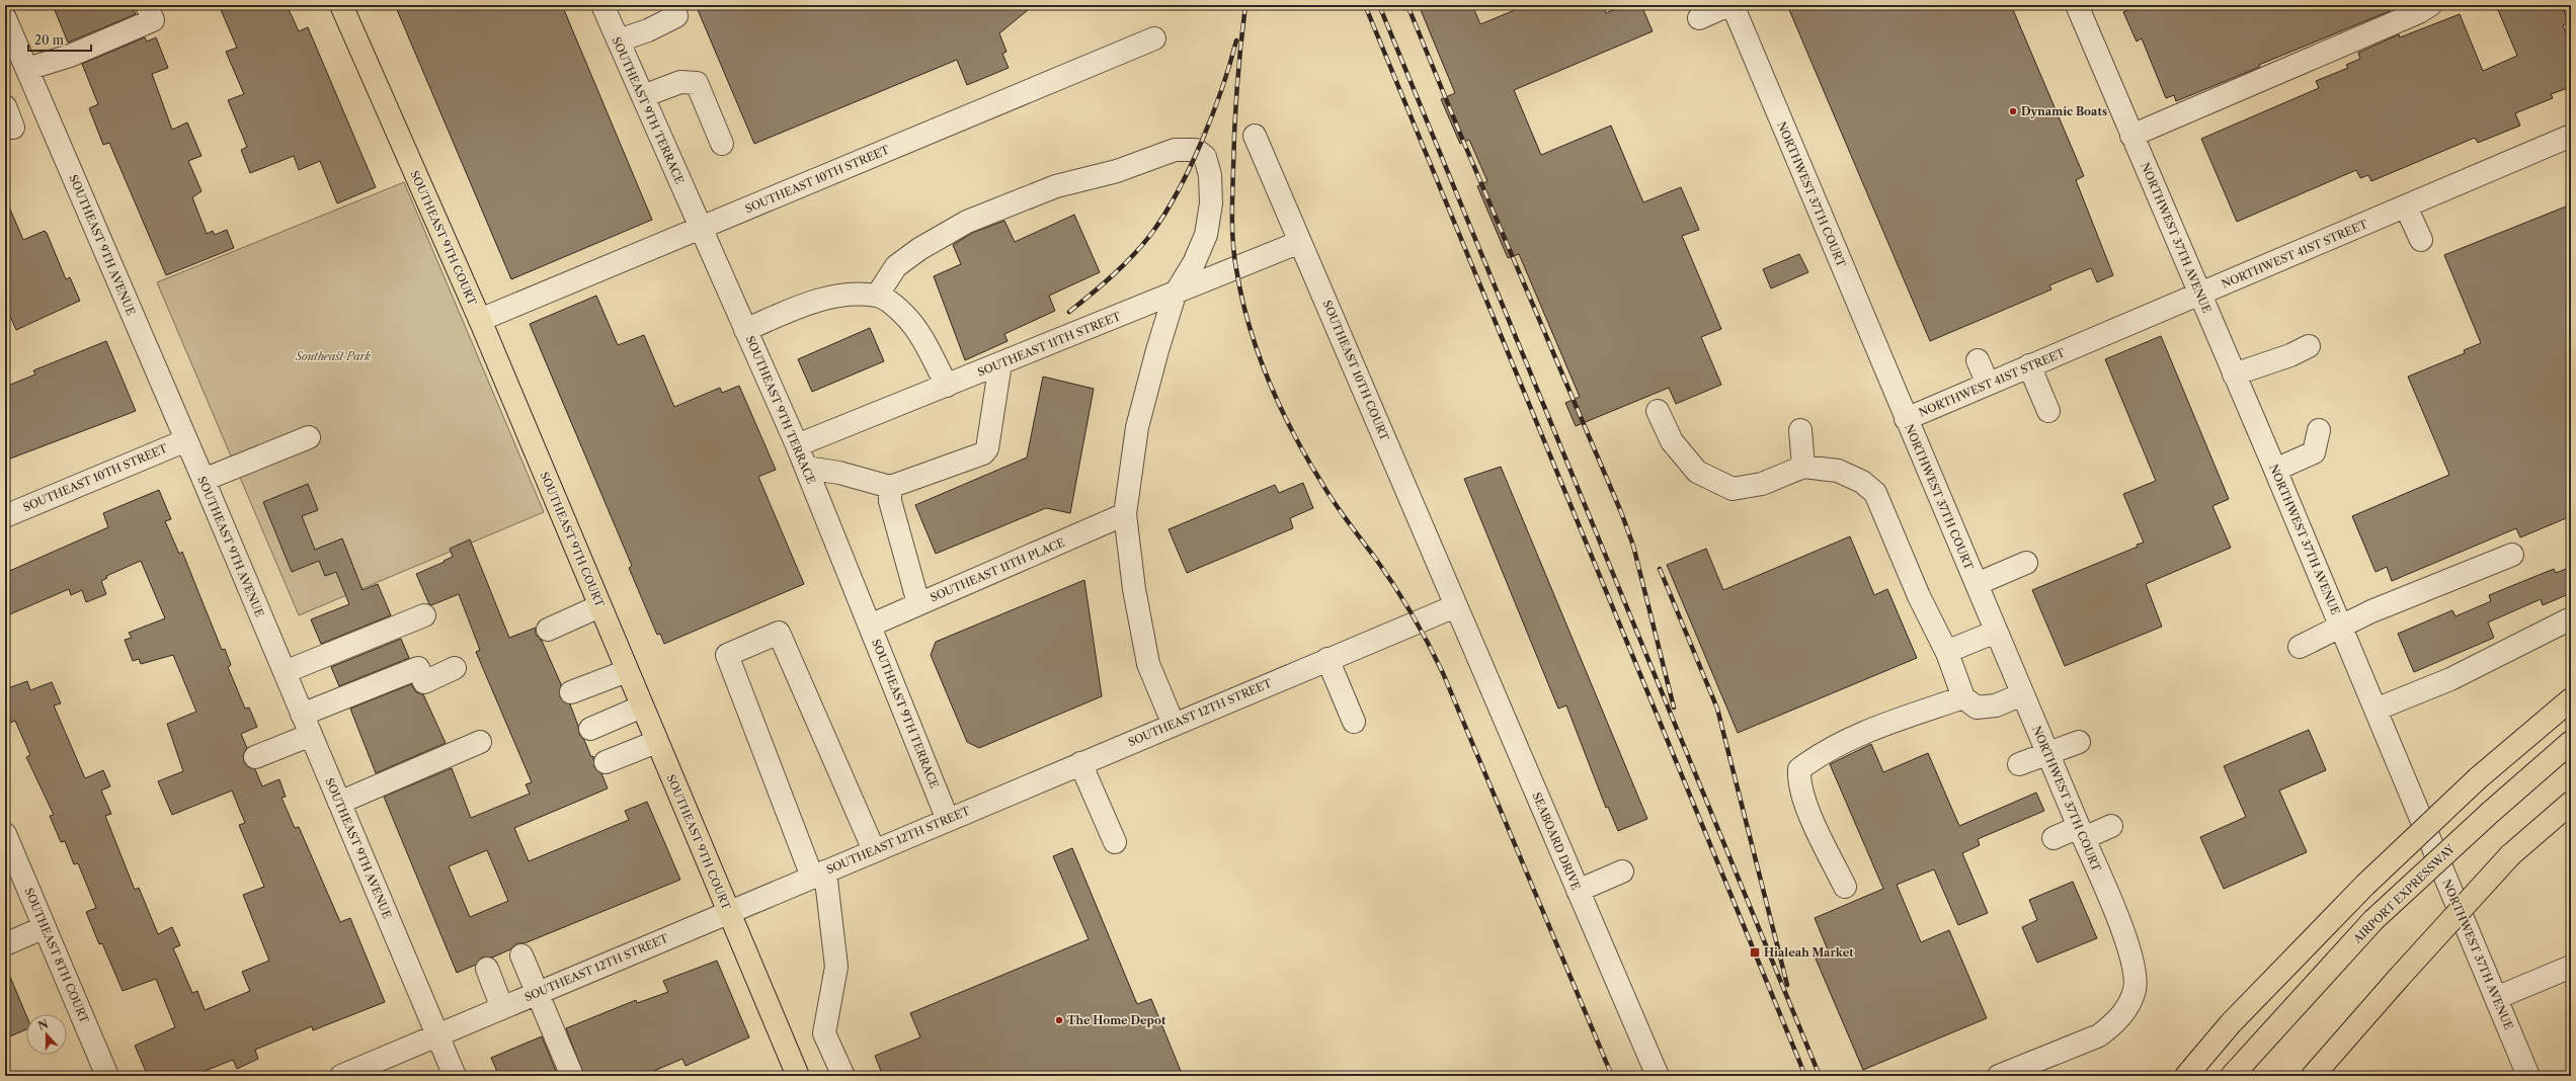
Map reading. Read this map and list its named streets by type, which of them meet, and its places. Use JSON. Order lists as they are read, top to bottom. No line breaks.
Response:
{"streets":{"main road":["SOUTHEAST 9TH COURT","AIRPORT EXPRESSWAY"],"street":["SOUTHEAST 9TH TERRACE","SOUTHEAST 10TH STREET","NORTHWEST 37TH COURT","NORTHWEST 37TH AVENUE","SOUTHEAST 9TH AVENUE","NORTHWEST 41ST STREET","SOUTHEAST 11TH STREET","SOUTHEAST 10TH COURT","SOUTHEAST 11TH PLACE","SOUTHEAST 12TH STREET","SEABOARD DRIVE","SOUTHEAST 8TH COURT"]},"crossings":[["SOUTHEAST 9TH TERRACE","SOUTHEAST 10TH STREET"],["SOUTHEAST 9TH TERRACE","SOUTHEAST 11TH STREET"],["SOUTHEAST 9TH TERRACE","SOUTHEAST 11TH PLACE"],["SOUTHEAST 9TH TERRACE","SOUTHEAST 12TH STREET"],["SOUTHEAST 10TH STREET","SOUTHEAST 9TH COURT"],["SOUTHEAST 10TH STREET","SOUTHEAST 9TH AVENUE"],["NORTHWEST 37TH COURT","NORTHWEST 41ST STREET"],["SOUTHEAST 9TH COURT","SOUTHEAST 12TH STREET"],["NORTHWEST 37TH AVENUE","NORTHWEST 41ST STREET"],["SOUTHEAST 9TH AVENUE","SOUTHEAST 12TH STREET"],["SOUTHEAST 11TH STREET","SOUTHEAST 10TH COURT"],["SOUTHEAST 10TH COURT","SOUTHEAST 12TH STREET"],["SOUTHEAST 10TH COURT","SEABOARD DRIVE"],["SOUTHEAST 12TH STREET","SEABOARD DRIVE"]],"parks":["Southeast Park"],"places":{"other":["Dynamic Boats","The Home Depot"],"transit":["Hialeah Market"]},"scale_bar":"20 m","north":"top"}
